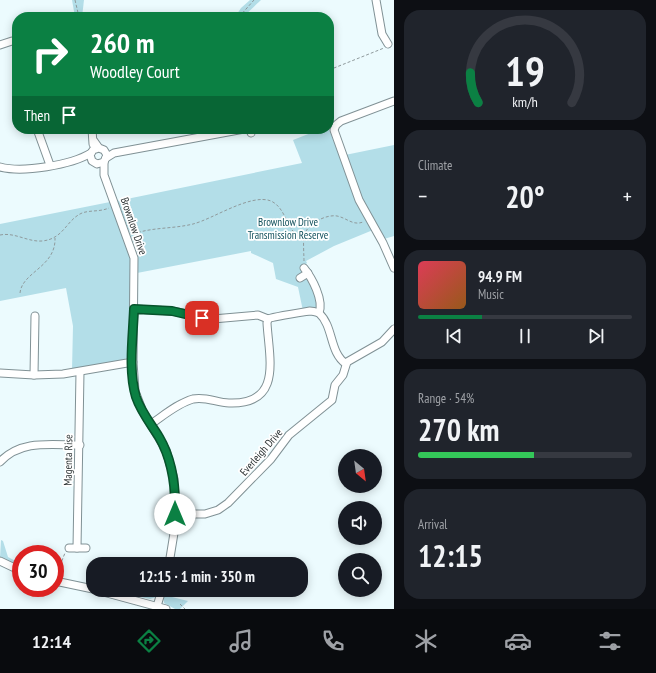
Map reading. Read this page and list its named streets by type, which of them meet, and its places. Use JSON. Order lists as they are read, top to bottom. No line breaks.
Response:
{"streets":{"street":["Brownlow Drive","Everleigh Drive","Magenta Rise"]},"crossings":[["Brownlow Drive","Everleigh Drive"]],"parks":["Brownlow Drive Transmission Reserve"],"north":"bottom right","page":{"turn":["260 m","Woodley Court"],"then":"Then","tile":["Climate",["Range · 54%","270 km"],["Arrival","12:15"]],"heat":["−","20°","+"],"song":["94.9 FM","Music"],"limit":"30","trip":"12:15 · 1 min · 350 m","tabs":"12:14","gauge":["19","km/h"]}}
